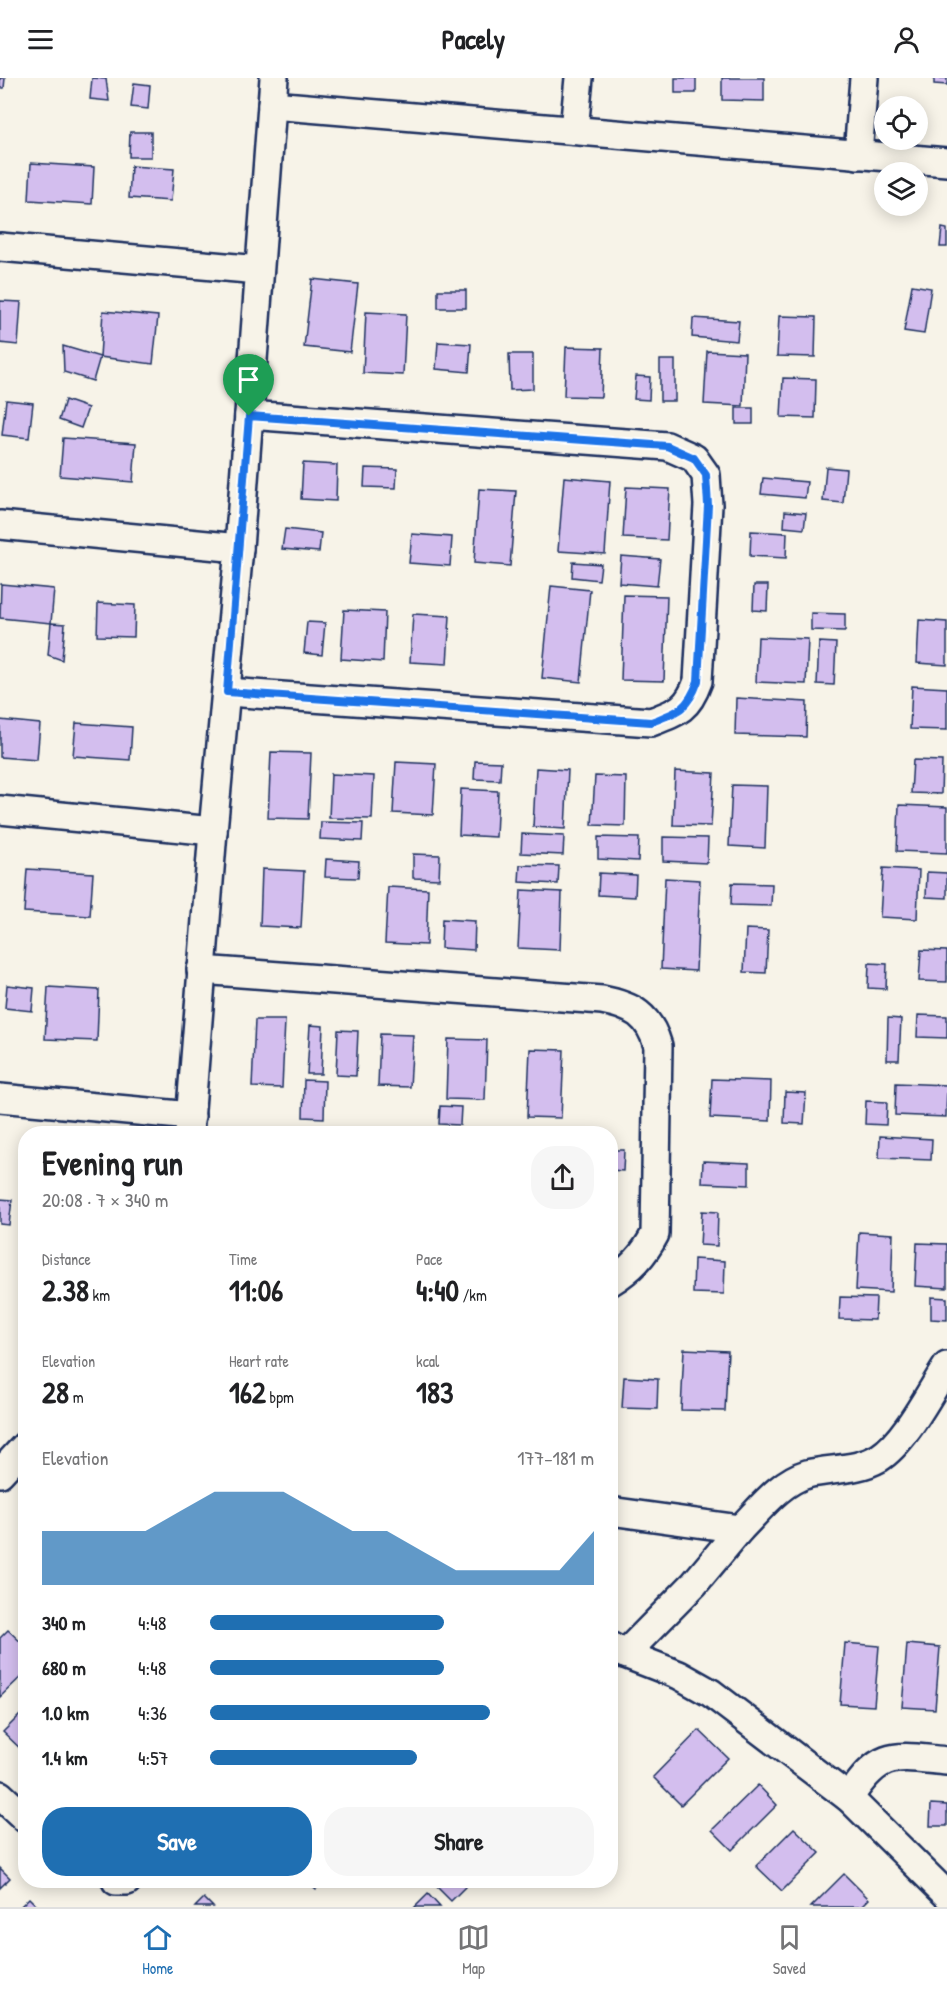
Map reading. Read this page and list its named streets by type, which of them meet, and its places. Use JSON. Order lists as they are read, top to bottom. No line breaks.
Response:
{"page":{"header":"Pacely","heading":["Evening run","20:08 · 7 × 340 m"],"stats":[["Distance","2.38 km"],["Time","11:06"],["Pace","4:40 /km"],["Elevation","28 m"],["Heart rate","162 bpm"],["kcal","183"]],"chart":["Elevation","177–181 m"],"list":[{"name":"340 m","note":"4:48"},{"name":"680 m","note":"4:48"},{"name":"1.0 km","note":"4:36"},{"name":"1.4 km","note":"4:57"}],"buttons":["Save","Share"],"tabs":["Home","Map","Saved"]}}
